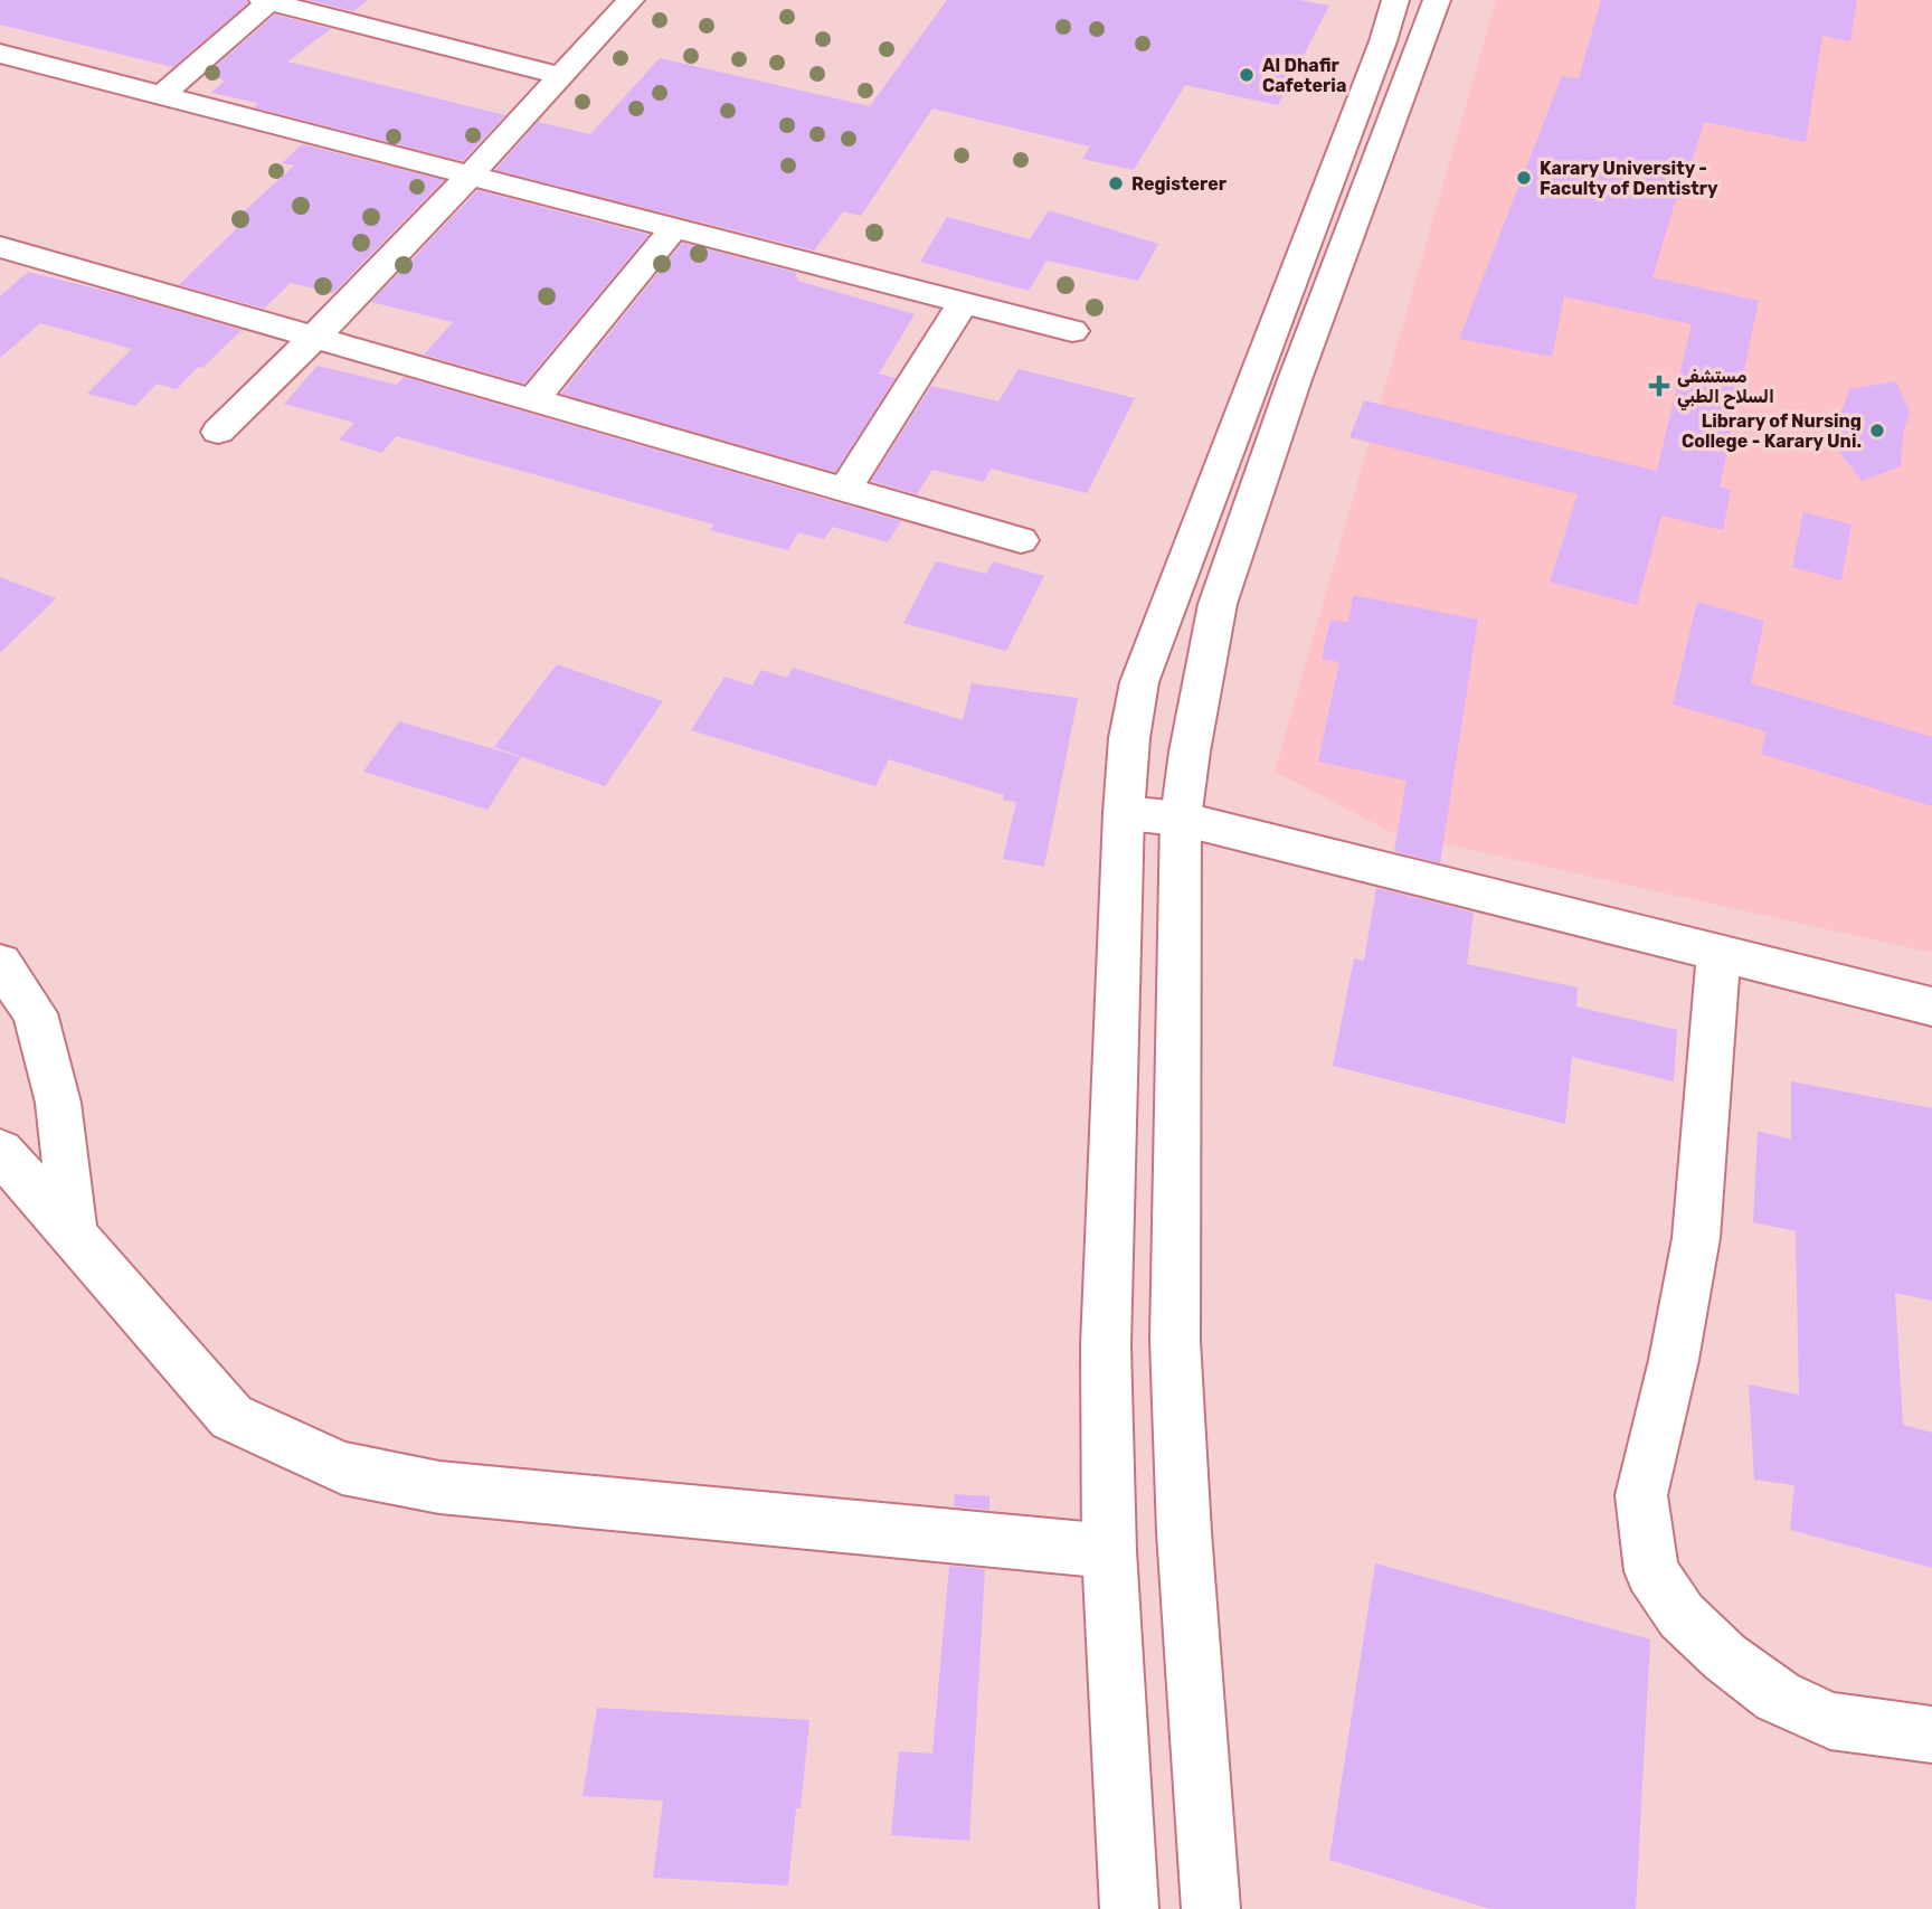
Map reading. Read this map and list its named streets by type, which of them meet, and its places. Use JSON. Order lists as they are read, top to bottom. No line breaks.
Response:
{"places":{"other":["Al Dhafir Cafeteria","Karary University - Faculty of Dentistry","Registerer","Library of Nursing College - Karary Uni."],"health":["مستشفى السلاح الطبي"]}}
